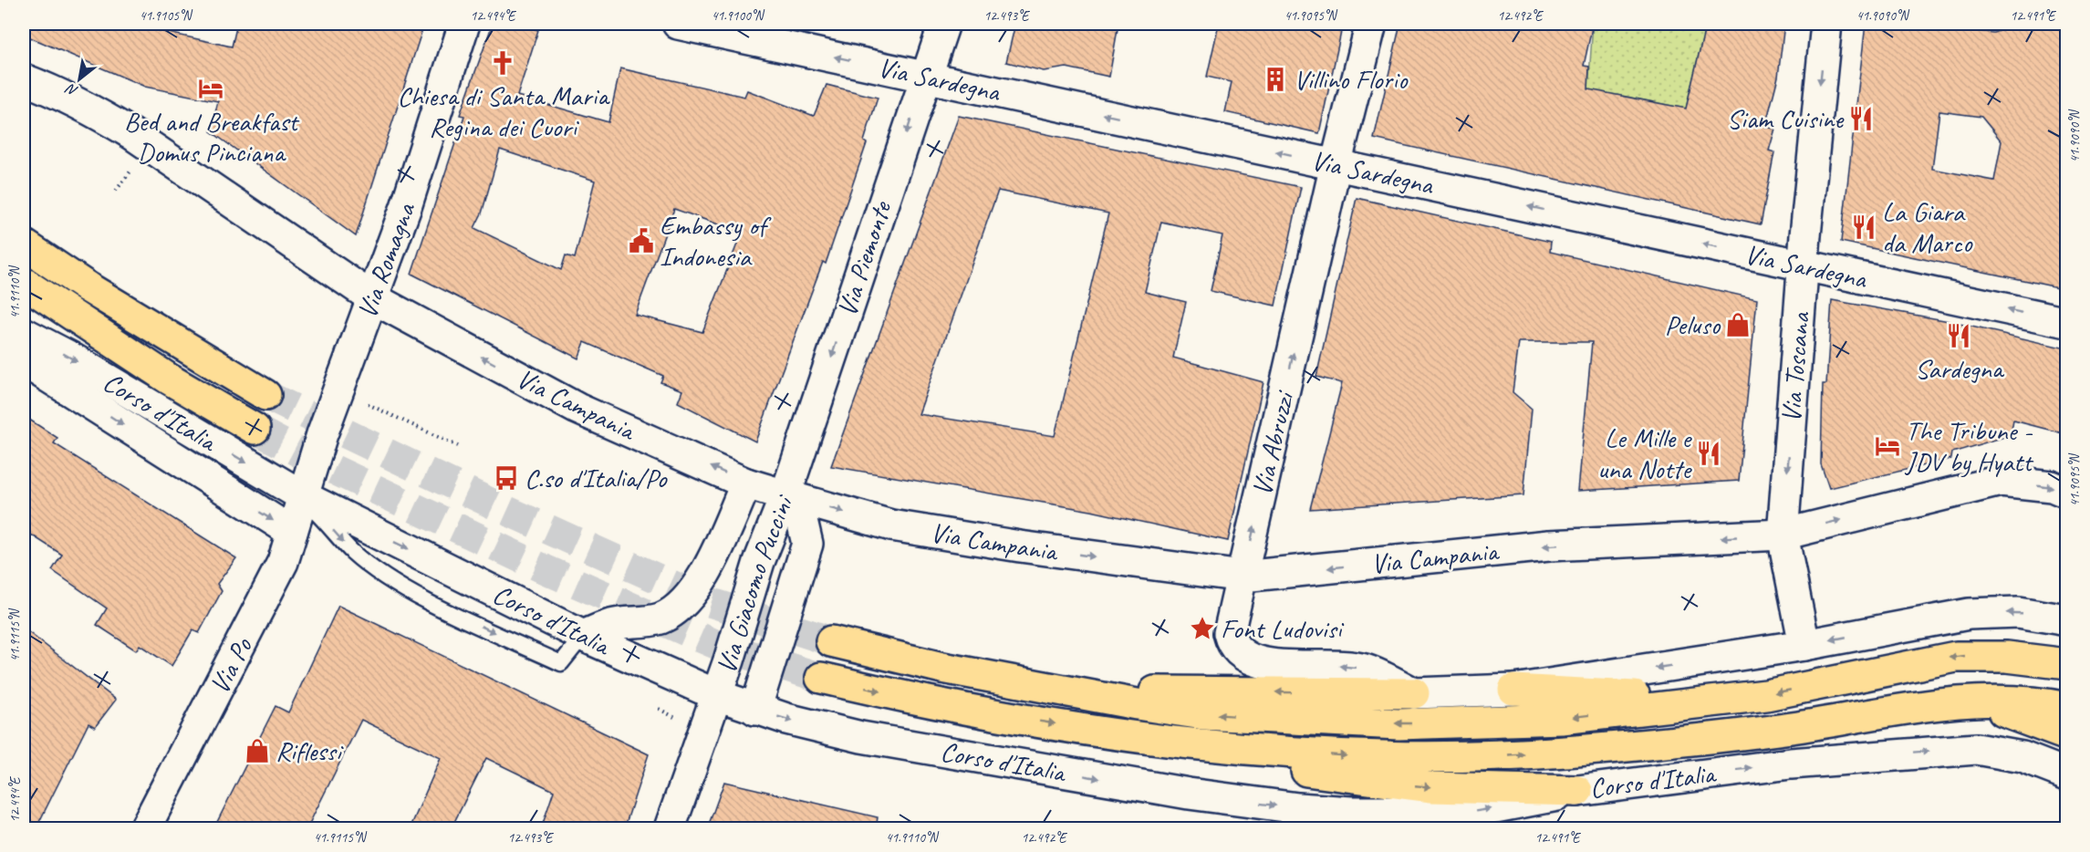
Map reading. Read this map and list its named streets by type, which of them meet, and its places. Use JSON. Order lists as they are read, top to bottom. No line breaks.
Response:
{"streets":{"main road":["Corso d'Italia"],"street":["Via Sardegna","Via Piemonte","Via Romagna","Via Toscana","Via Campania","Via Abruzzi","Via Giacomo Puccini","Via Po"]},"crossings":[["Via Sardegna","Via Piemonte"],["Via Sardegna","Via Toscana"],["Via Sardegna","Via Abruzzi"],["Via Piemonte","Via Campania"],["Via Piemonte","Via Giacomo Puccini"],["Via Romagna","Via Campania"],["Via Romagna","Corso d'Italia"],["Via Romagna","Via Po"],["Via Toscana","Via Campania"],["Via Campania","Via Abruzzi"],["Via Campania","Via Giacomo Puccini"],["Corso d'Italia","Via Giacomo Puccini"],["Corso d'Italia","Via Po"]],"one_way":["Via Sardegna","Via Piemonte","Via Toscana"],"places":{"church":["Chiesa di Santa Maria Regina dei Cuori"],"building":["Villino Florio"],"hotel":["Bed and Breakfast Domus Pinciana","The Tribune - JDV by Hyatt"],"restaurant":["Siam Cuisine","La Giara da Marco","Sardegna","Le Mille e una Notte"],"public building":["Embassy of Indonesia"],"shop":["Peluso","Riflessi"],"bus stop":["C.so d'Italia/Po"],"place":["Font Ludovisi"]},"north":"bottom left","coordinates":["41.9105°N","12.494°E","41.9100°N","12.493°E","41.9095°N","12.492°E","41.9090°N","12.491°E","41.9110°N","41.9115°N"]}
